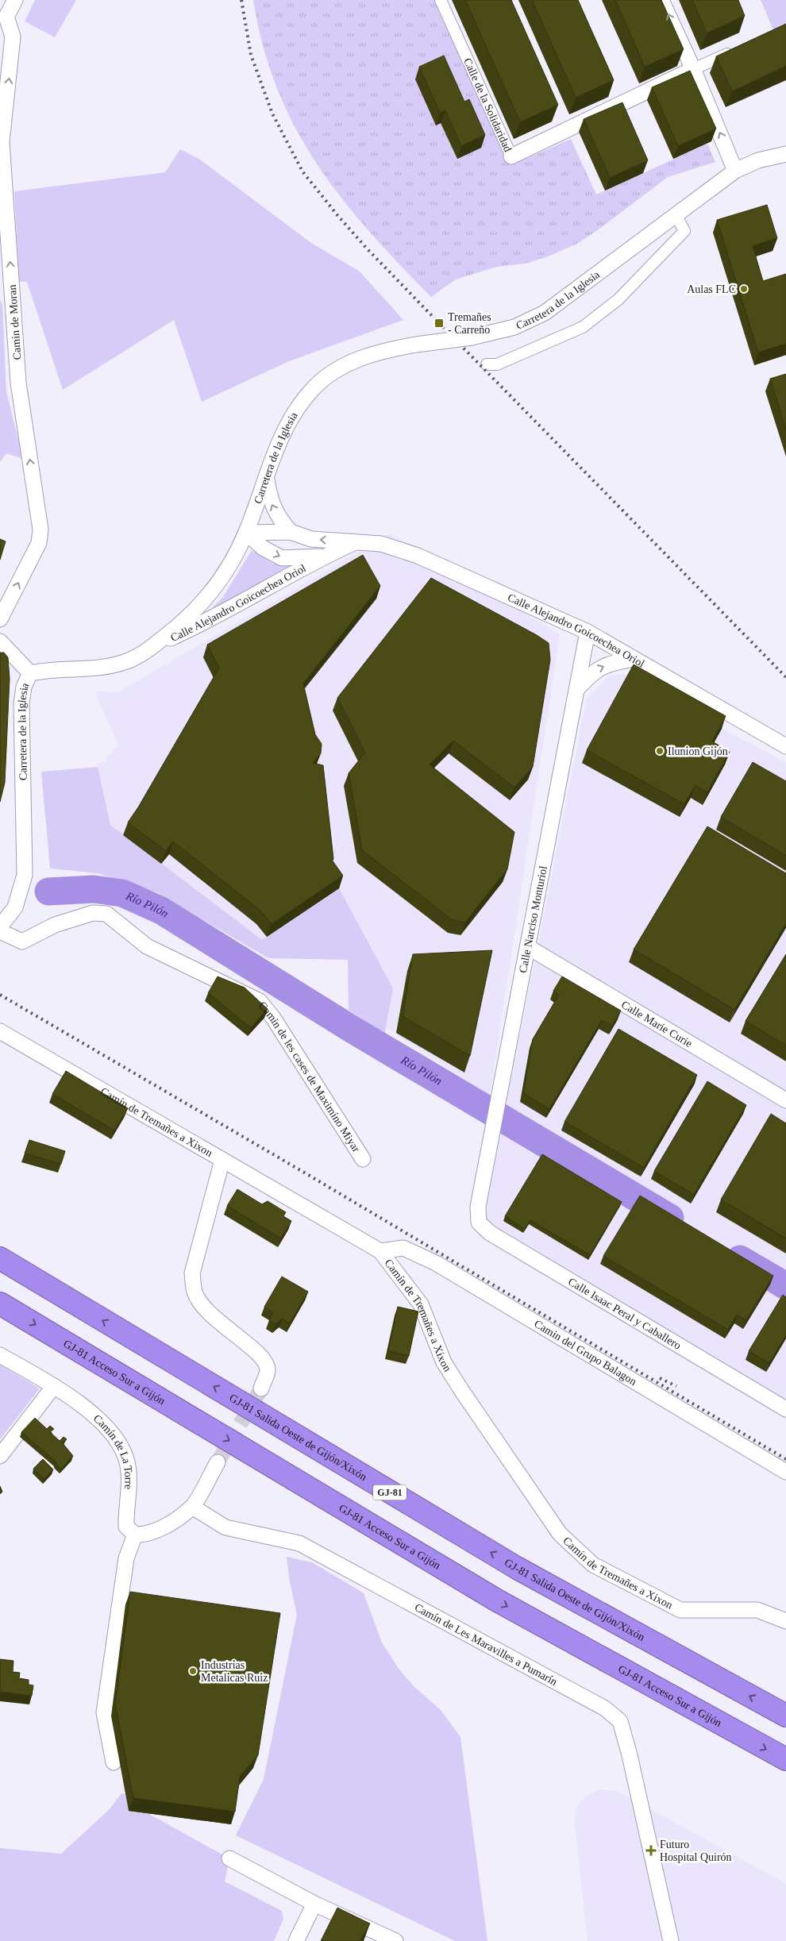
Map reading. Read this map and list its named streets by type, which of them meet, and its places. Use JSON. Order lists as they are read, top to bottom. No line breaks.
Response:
{"streets":{"highway":["GJ-81 Acceso Sur a Gijón","GJ-81 Salida Oeste de Gijón/Xixón","GJ-81"],"street":["Calle de la Solidaridad","Carretera de la Iglesia","Camin de Moran","Calle Alejandro Goicoechea Oriol","Calle Narciso Monturiol","Calle Marie Curie","Camin de les cases de Maximino Miyar","Camín de Tremañes a Xixon","Calle Isaac Peral y Caballero","Camin del Grupo Balagon","Camín de La Torre","Camín de Les Maravilles a Pumarín"]},"crossings":[["Carretera de la Iglesia","Calle Alejandro Goicoechea Oriol"],["Calle Alejandro Goicoechea Oriol","Calle Narciso Monturiol"],["Calle Narciso Monturiol","Calle Marie Curie"],["Calle Narciso Monturiol","Calle Isaac Peral y Caballero"],["Camín de Tremañes a Xixon","Camin del Grupo Balagon"]],"one_way":["Camin de Moran","GJ-81 Acceso Sur a Gijón","GJ-81 Salida Oeste de Gijón/Xixón"],"water":["Río Pilón"],"places":{"other":["Aulas FLC","Ilunion Gijón","Industrias Metalicas Ruiz"],"transit":["Tremañes - Carreño"],"health":["Futuro Hospital Quirón"]}}
